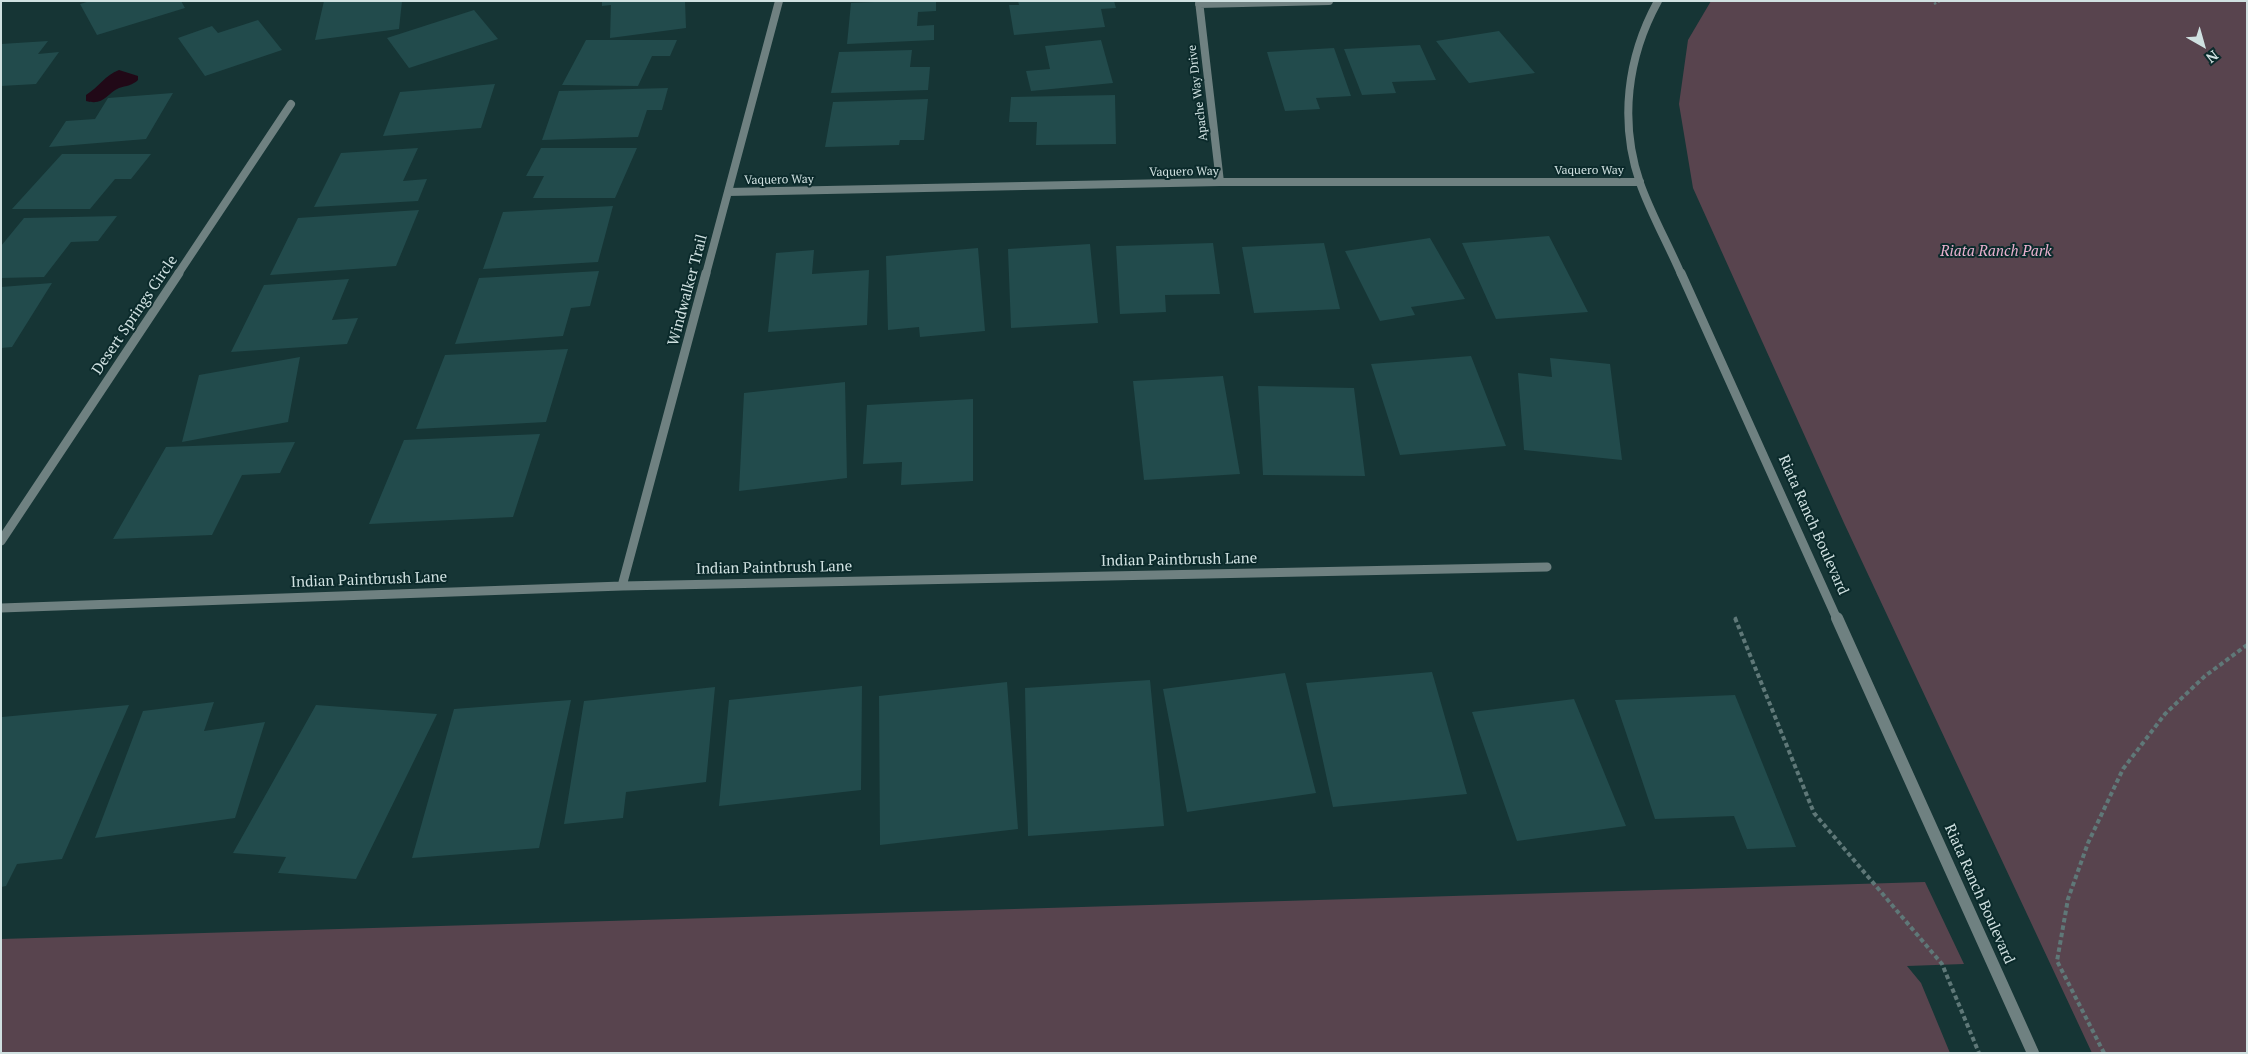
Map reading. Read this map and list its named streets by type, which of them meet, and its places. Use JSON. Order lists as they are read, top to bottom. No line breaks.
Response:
{"streets":{"street":["Apache Way Drive","Vaquero Way","Windwalker Trail","Desert Springs Circle","Riata Ranch Boulevard","Indian Paintbrush Lane"]},"crossings":[["Apache Way Drive","Vaquero Way"],["Vaquero Way","Windwalker Trail"],["Vaquero Way","Riata Ranch Boulevard"],["Windwalker Trail","Indian Paintbrush Lane"]],"parks":["Riata Ranch Park"],"north":"bottom right"}
